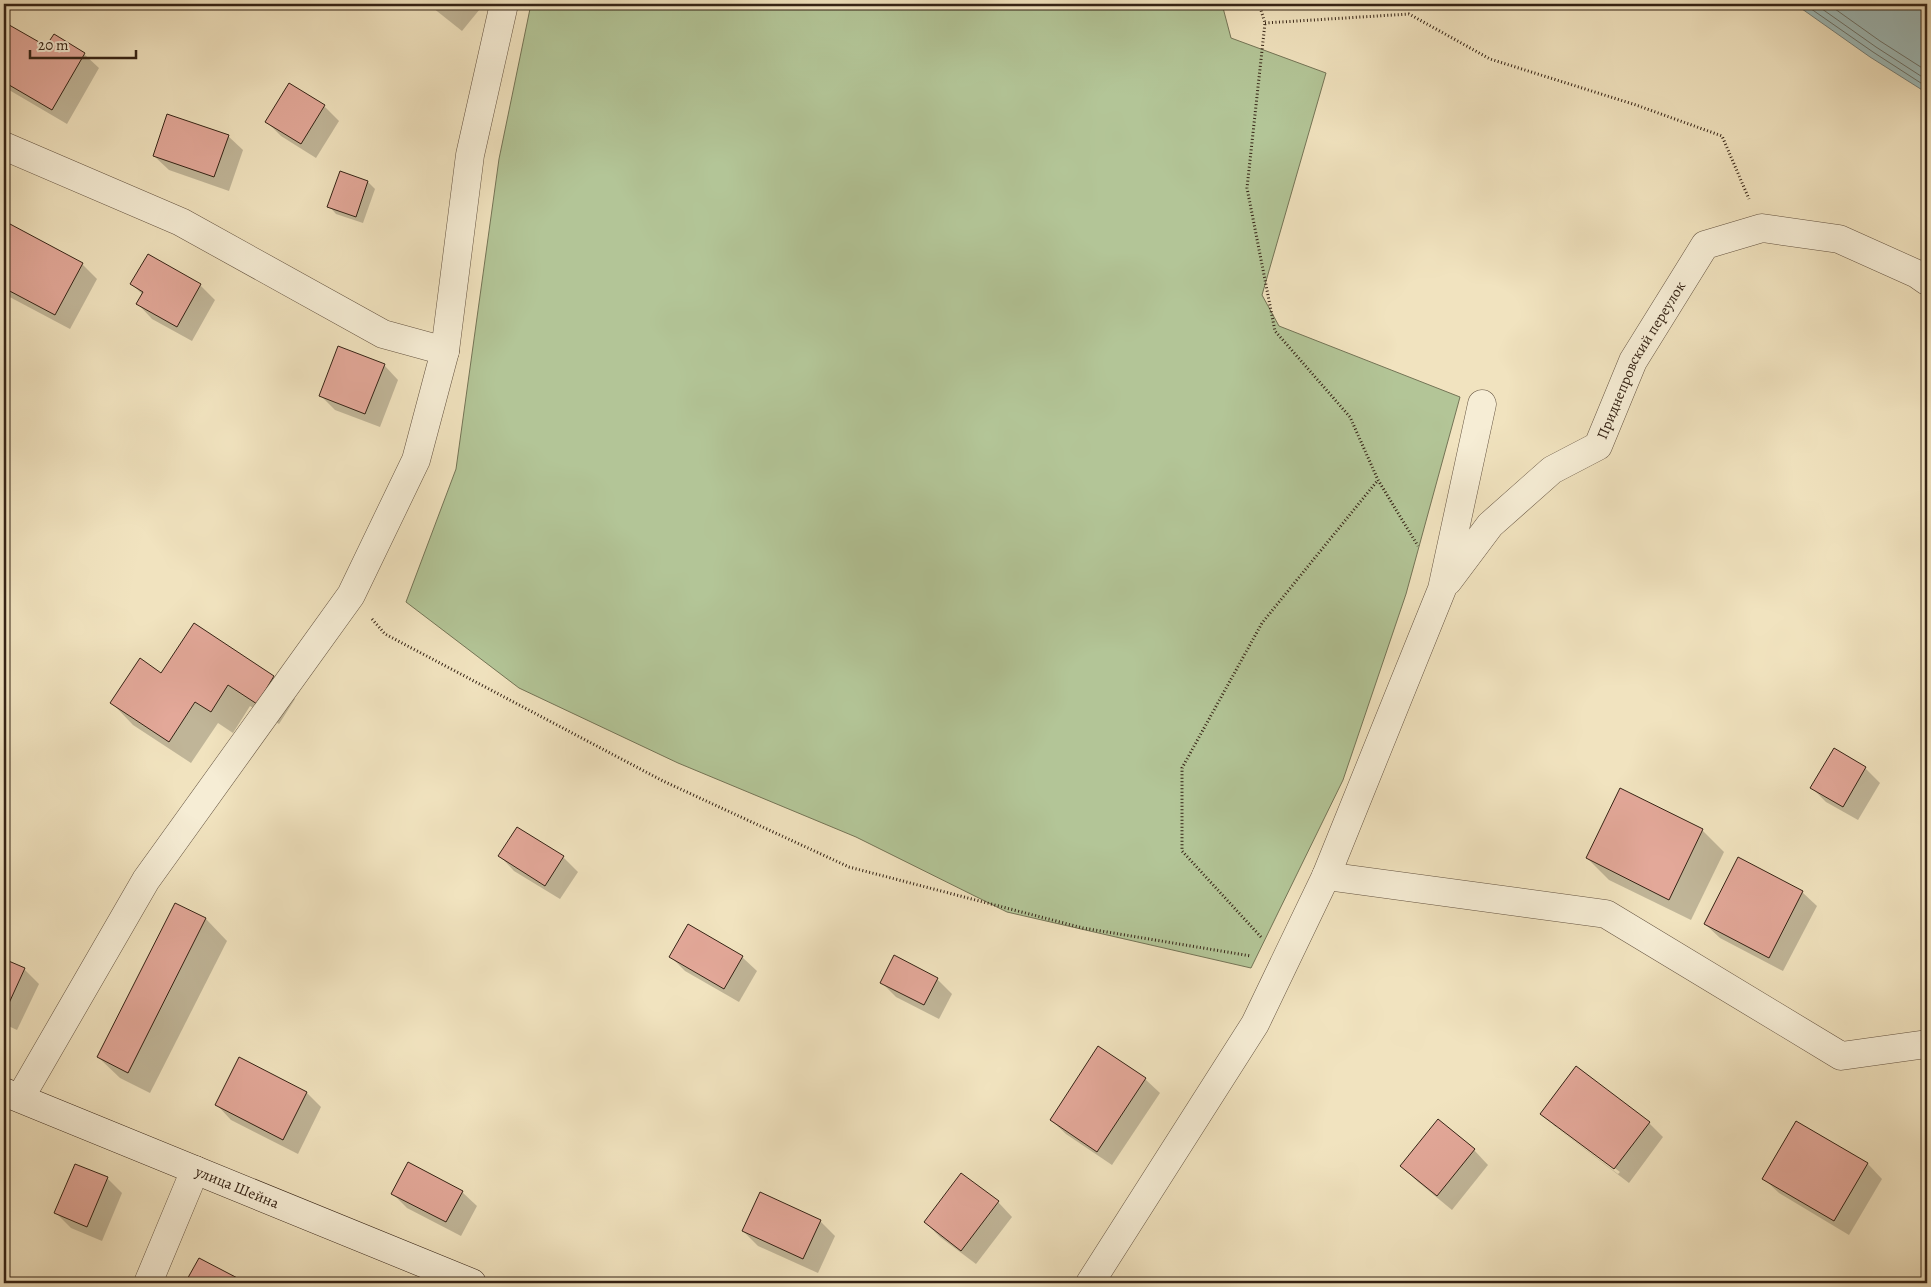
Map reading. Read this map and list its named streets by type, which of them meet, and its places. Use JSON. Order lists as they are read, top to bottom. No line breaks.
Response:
{"streets":{"street":["Приднепровский переулок","улица Шейна"]},"scale_bar":"20 m"}
